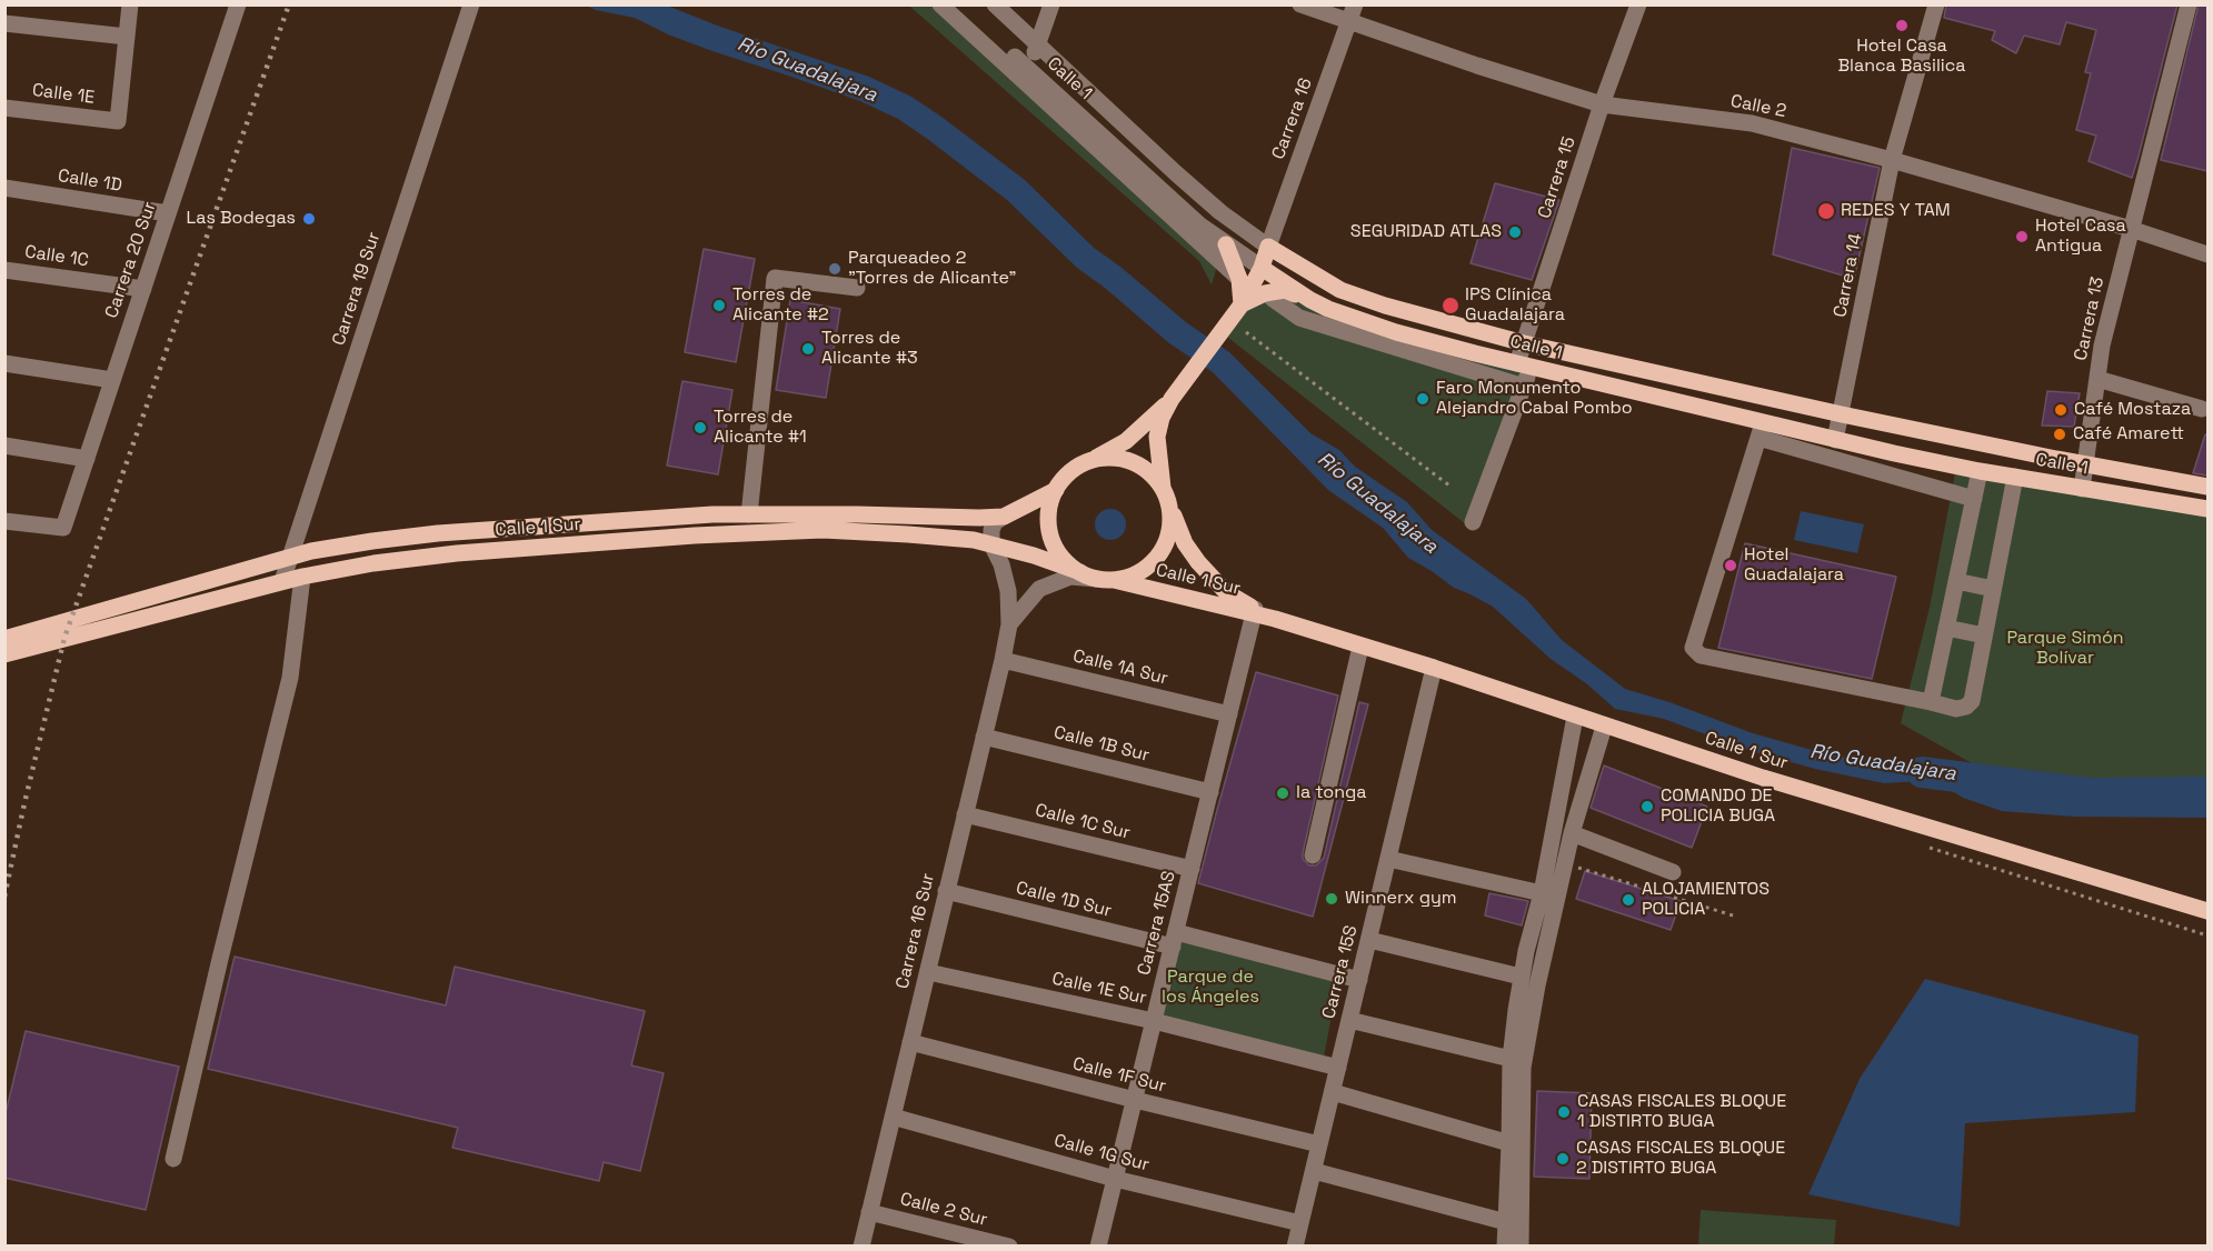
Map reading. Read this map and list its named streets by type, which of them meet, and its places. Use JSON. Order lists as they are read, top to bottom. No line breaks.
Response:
{"streets":{"main road":["Calle 1","Calle 1 Sur"],"street":["Calle 1E","Calle 2","Carrera 16","Carrera 15","Calle 1D","Calle 1C","Carrera 20 Sur","Carrera 14","Carrera 19 Sur","Carrera 13","Calle 1A Sur","Calle 1B Sur","Calle 1C Sur","Calle 1D Sur","Carrera 15AS","Carrera 16 Sur","Carrera 15S","Calle 1E Sur","Calle 1F Sur","Calle 1G Sur","Calle 2 Sur"]},"crossings":[["Calle 1","Carrera 16"],["Calle 1","Carrera 15"],["Calle 1","Carrera 14"],["Calle 1","Carrera 13"],["Calle 2","Carrera 16"],["Calle 2","Carrera 15"],["Calle 2","Carrera 14"],["Calle 2","Carrera 13"],["Calle 1D","Carrera 20 Sur"],["Calle 1C","Carrera 20 Sur"],["Carrera 19 Sur","Calle 1 Sur"],["Calle 1 Sur","Carrera 15AS"],["Calle 1 Sur","Carrera 16 Sur"],["Calle 1 Sur","Carrera 15S"],["Calle 1A Sur","Carrera 15AS"],["Calle 1A Sur","Carrera 16 Sur"],["Calle 1B Sur","Carrera 15AS"],["Calle 1B Sur","Carrera 16 Sur"],["Calle 1C Sur","Carrera 15AS"],["Calle 1C Sur","Carrera 16 Sur"],["Calle 1D Sur","Carrera 15AS"],["Calle 1D Sur","Carrera 16 Sur"],["Carrera 15AS","Calle 1E Sur"],["Carrera 15AS","Calle 1F Sur"],["Carrera 15AS","Calle 1G Sur"],["Carrera 16 Sur","Calle 1E Sur"],["Carrera 16 Sur","Calle 1F Sur"],["Carrera 16 Sur","Calle 1G Sur"],["Carrera 16 Sur","Calle 2 Sur"],["Carrera 15S","Calle 1E Sur"],["Carrera 15S","Calle 1F Sur"],["Carrera 15S","Calle 1G Sur"]],"water":["Río Guadalajara"],"parks":["Parque Simón Bolívar","Parque de los Ángeles"],"places":["Hotel Casa Blanca Basilica","REDES Y TAM","Las Bodegas","SEGURIDAD ATLAS","Hotel Casa Antigua","Parqueadeo 2 \"Torres de Alicante\"","Torres de Alicante #2","IPS Clínica Guadalajara","Torres de Alicante #3","Faro Monumento Alejandro Cabal Pombo","Café Mostaza","Torres de Alicante #1","Café Amarett","Hotel Guadalajara","la tonga","COMANDO DE POLICIA BUGA","Winnerx gym","ALOJAMIENTOS POLICIA","CASAS FISCALES BLOQUE 1 DISTIRTO BUGA","CASAS FISCALES BLOQUE 2 DISTIRTO BUGA"]}
